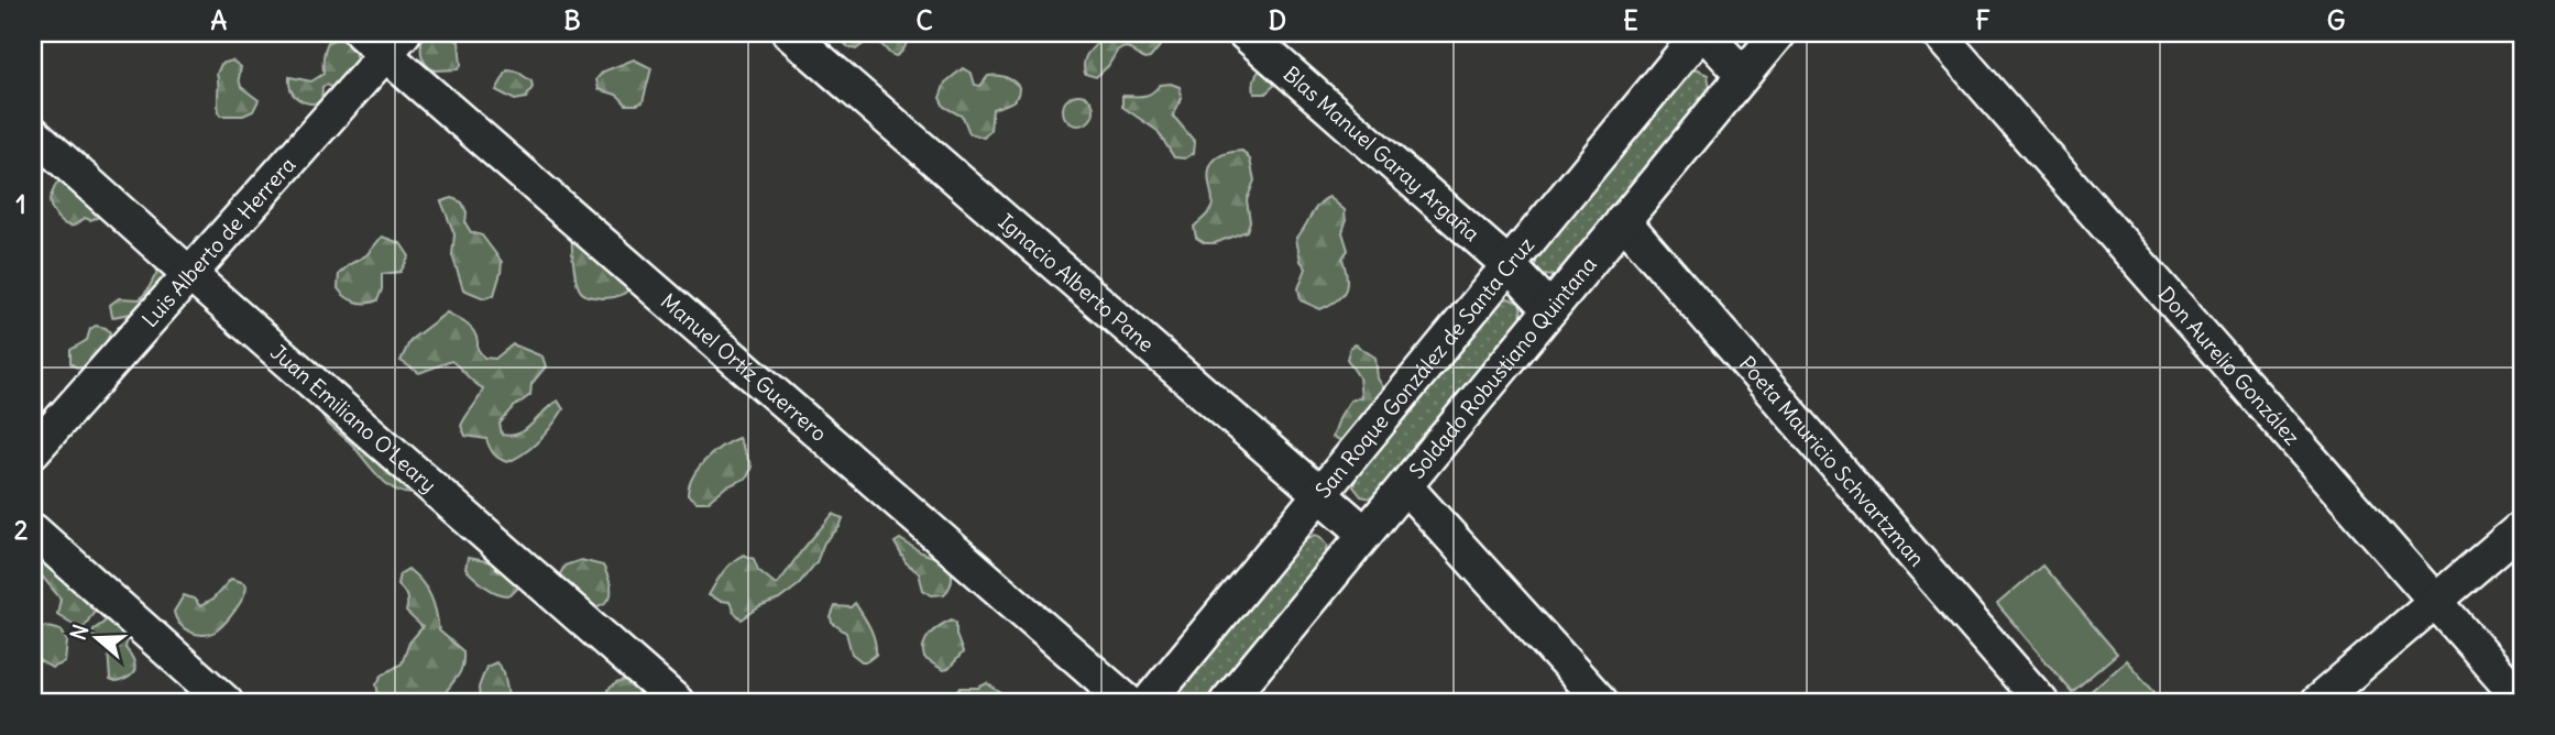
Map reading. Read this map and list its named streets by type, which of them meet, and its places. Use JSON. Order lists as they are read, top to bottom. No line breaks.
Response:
{"streets":{"street":["Blas Manuel Garay Argaña","Luis Alberto de Herrera","Ignacio Alberto Pane","Don Aurelio González","Manuel Ortíz Guerrero","San Roque González de Santa Cruz","Soldado Robustiano Quintana","Juan Emiliano O'Leary","Poeta Mauricio Schvartzman"]},"crossings":[["Blas Manuel Garay Argaña","San Roque González de Santa Cruz"],["Blas Manuel Garay Argaña","Soldado Robustiano Quintana"],["Luis Alberto de Herrera","Manuel Ortíz Guerrero"],["Luis Alberto de Herrera","Juan Emiliano O'Leary"],["Ignacio Alberto Pane","San Roque González de Santa Cruz"],["Ignacio Alberto Pane","Soldado Robustiano Quintana"],["Soldado Robustiano Quintana","Poeta Mauricio Schvartzman"]],"north":"left","grid":{"columns":["A","B","C","D","E","F","G"],"rows":["1","2"]}}
